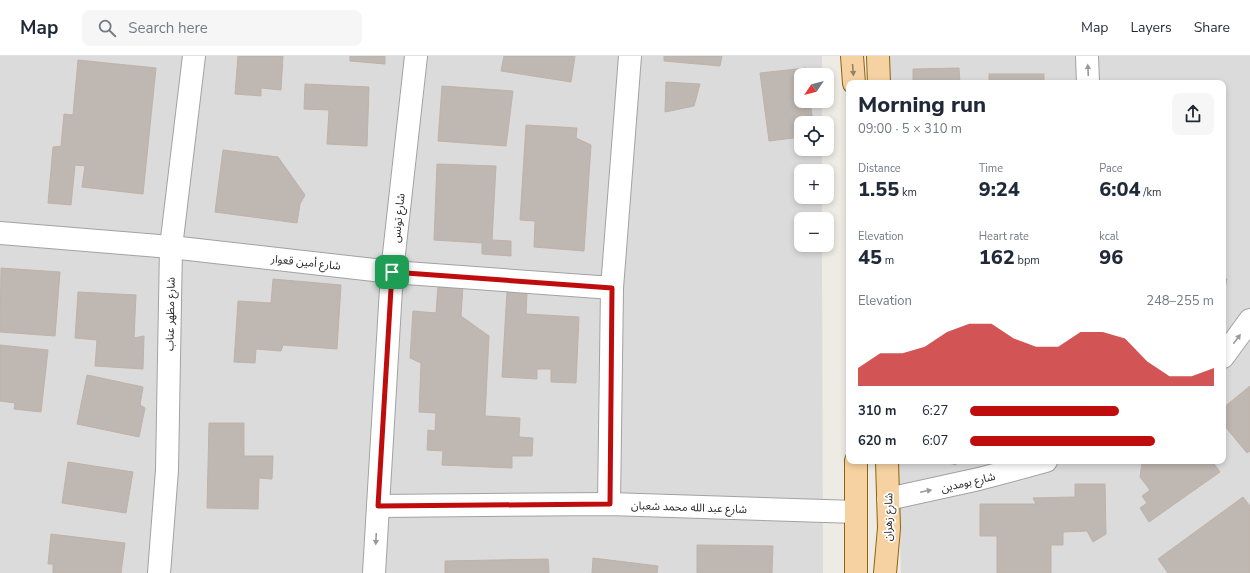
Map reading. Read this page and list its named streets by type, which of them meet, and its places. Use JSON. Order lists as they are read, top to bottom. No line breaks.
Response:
{"streets":{"main road":["شارع زهران"],"street":["شارع تونس","شارع أمين قعوار","شارع مظهر عناب","شارع بومدين","شارع عبد الله محمد شعبان"]},"crossings":[["شارع تونس","شارع أمين قعوار"],["شارع تونس","شارع عبد الله محمد شعبان"],["شارع أمين قعوار","شارع مظهر عناب"],["شارع بومدين","شارع زهران"]],"one_way":["شارع بومدين"],"north":"bottom left","page":{"header":"Map","search":"Search here","nav":["Map","Layers","Share"],"map_buttons":["+","−"],"heading":["Morning run","09:00 · 5 × 310 m"],"stats":[["Distance","1.55 km"],["Time","9:24"],["Pace","6:04 /km"],["Elevation","45 m"],["Heart rate","162 bpm"],["kcal","96"]],"chart":["Elevation","248–255 m"],"list":[{"name":"310 m","note":"6:27"},{"name":"620 m","note":"6:07"}]}}
